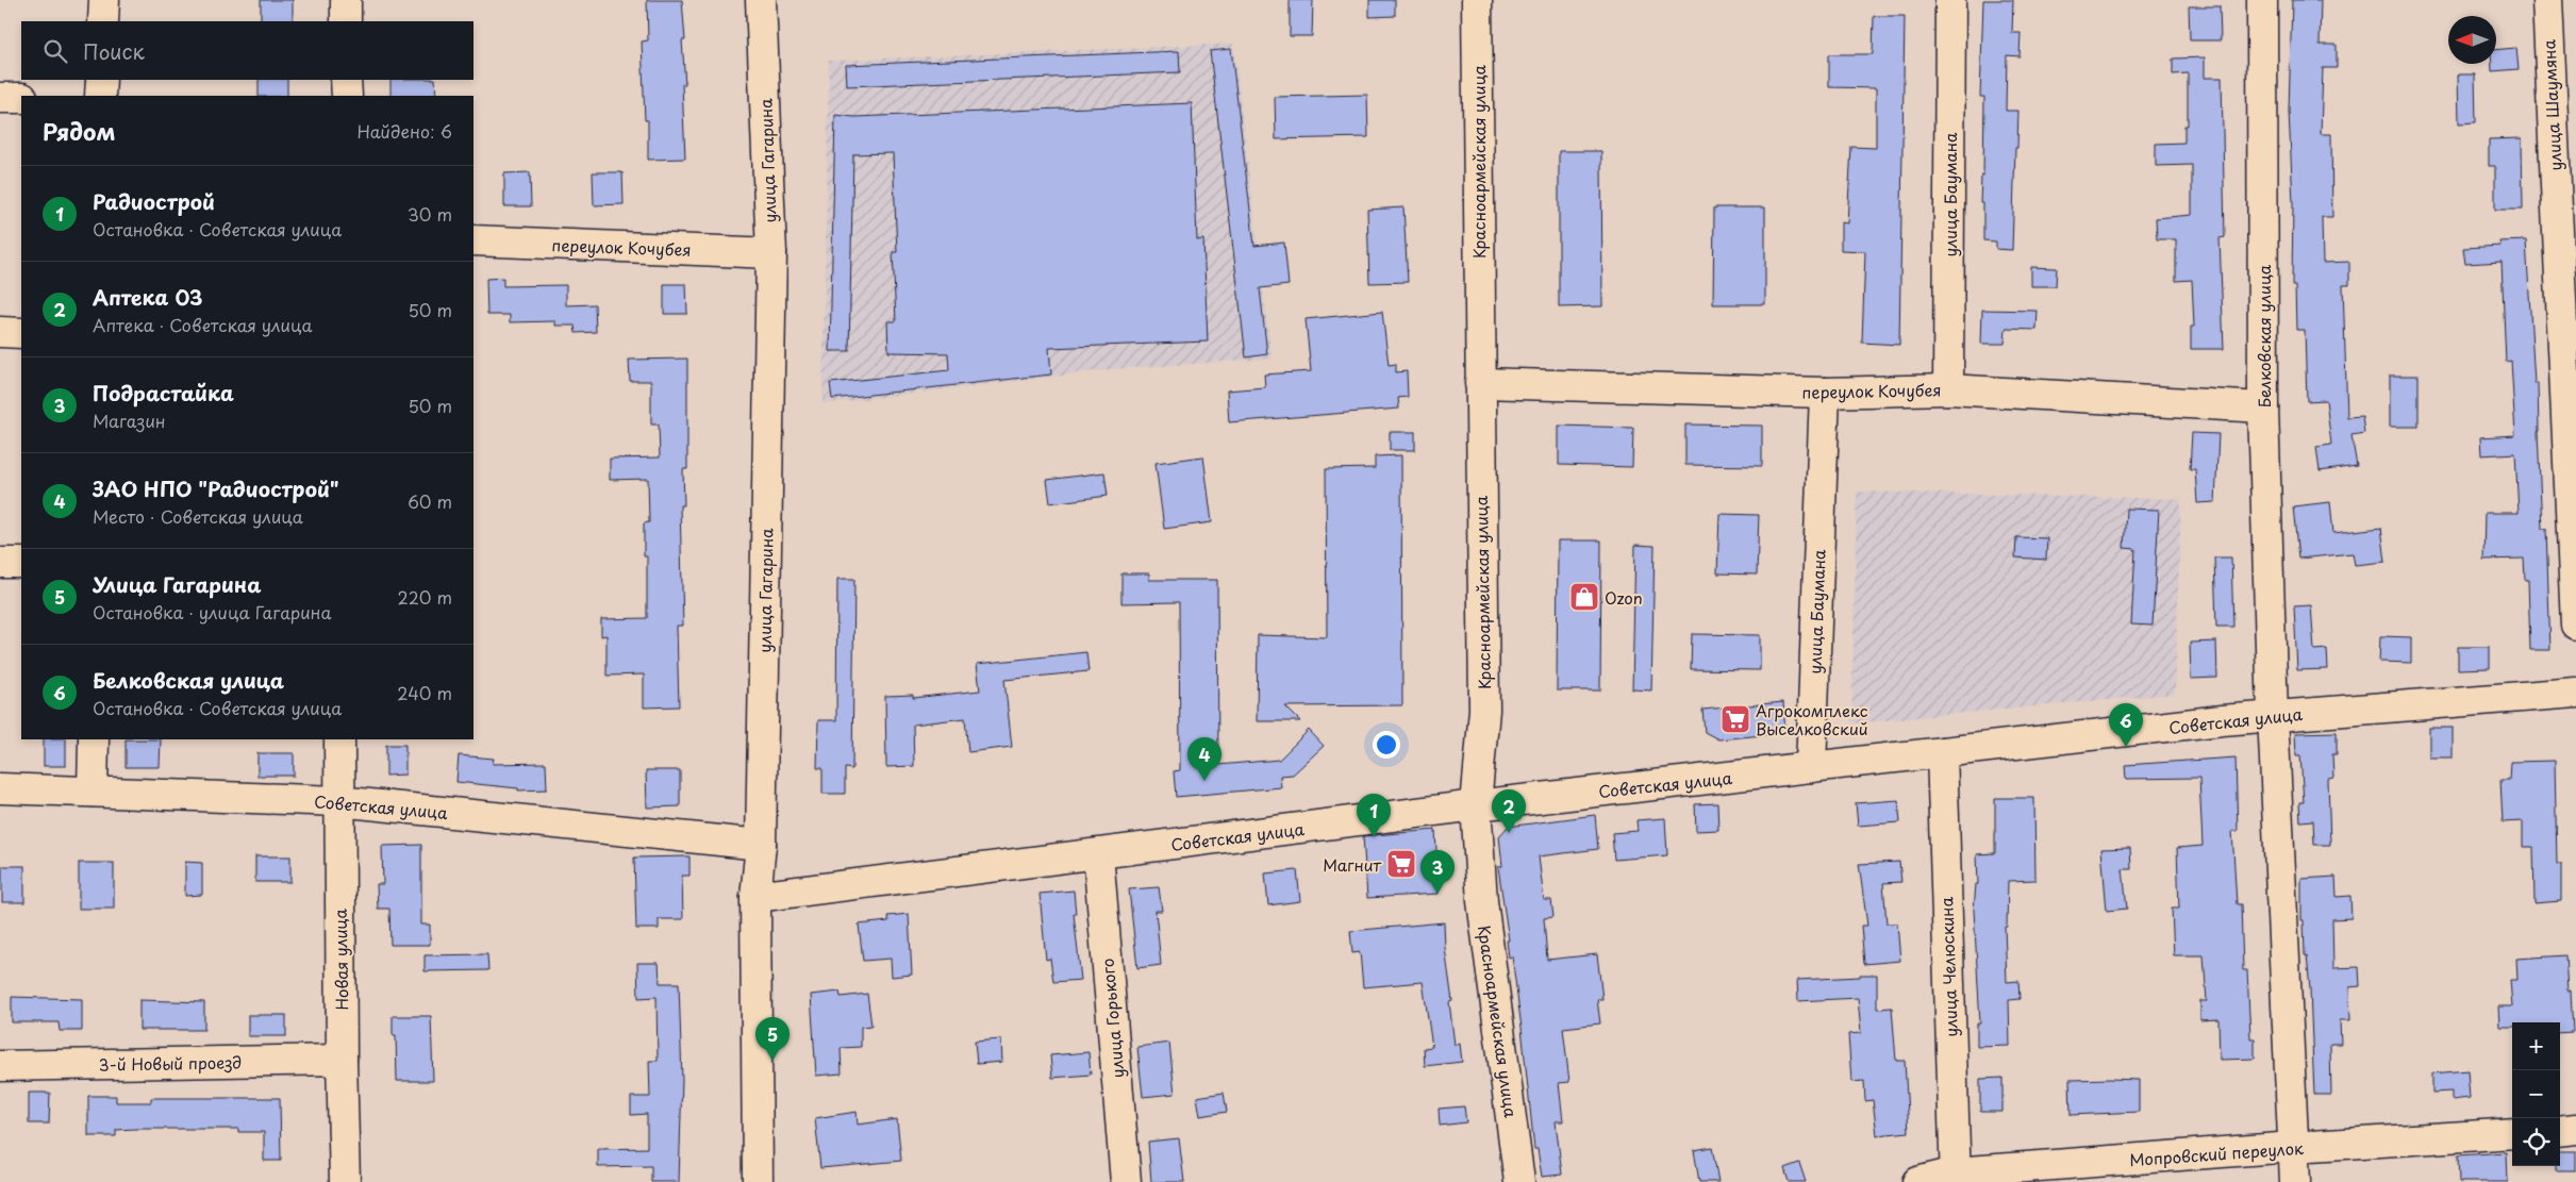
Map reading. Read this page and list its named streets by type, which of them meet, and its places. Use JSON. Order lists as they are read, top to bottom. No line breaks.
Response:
{"streets":{"street":["улица Шаумяна","улица Гагарина","Красноармейская улица","улица Баумана","переулок Кочубея","Белковская улица","Советская улица","Новая улица","улица Челюскина","улица Горького","3-й Новый проезд","Мопровский переулок"]},"crossings":[["улица Гагарина","переулок Кочубея"],["улица Гагарина","Советская улица"],["Красноармейская улица","переулок Кочубея"],["Красноармейская улица","Советская улица"],["улица Баумана","переулок Кочубея"],["улица Баумана","Советская улица"],["переулок Кочубея","Белковская улица"],["Белковская улица","Советская улица"],["Белковская улица","Мопровский переулок"],["Советская улица","Новая улица"],["Советская улица","улица Челюскина"],["Советская улица","улица Горького"],["Новая улица","3-й Новый проезд"],["улица Челюскина","Мопровский переулок"]],"places":{"shop":["Ozon"],"supermarket":["Агрокомплекс Выселковский","Магнит"]},"north":"left","page":{"search":"Поиск","heading":["Рядом","Найдено: 6"],"list":[{"mark":"1","name":"Радиострой","note":"Остановка · Советская улица","value":"30 m"},{"mark":"2","name":"Аптека 03","note":"Аптека · Советская улица","value":"50 m"},{"mark":"3","name":"Подрастайка","note":"Магазин","value":"50 m"},{"mark":"4","name":"ЗАО НПО \"Радиострой\"","note":"Место · Советская улица","value":"60 m"},{"mark":"5","name":"Улица Гагарина","note":"Остановка · улица Гагарина","value":"220 m"},{"mark":"6","name":"Белковская улица","note":"Остановка · Советская улица","value":"240 m"}],"pins":["6","4","2","1","3","5"],"map_buttons":["+","−"]}}
